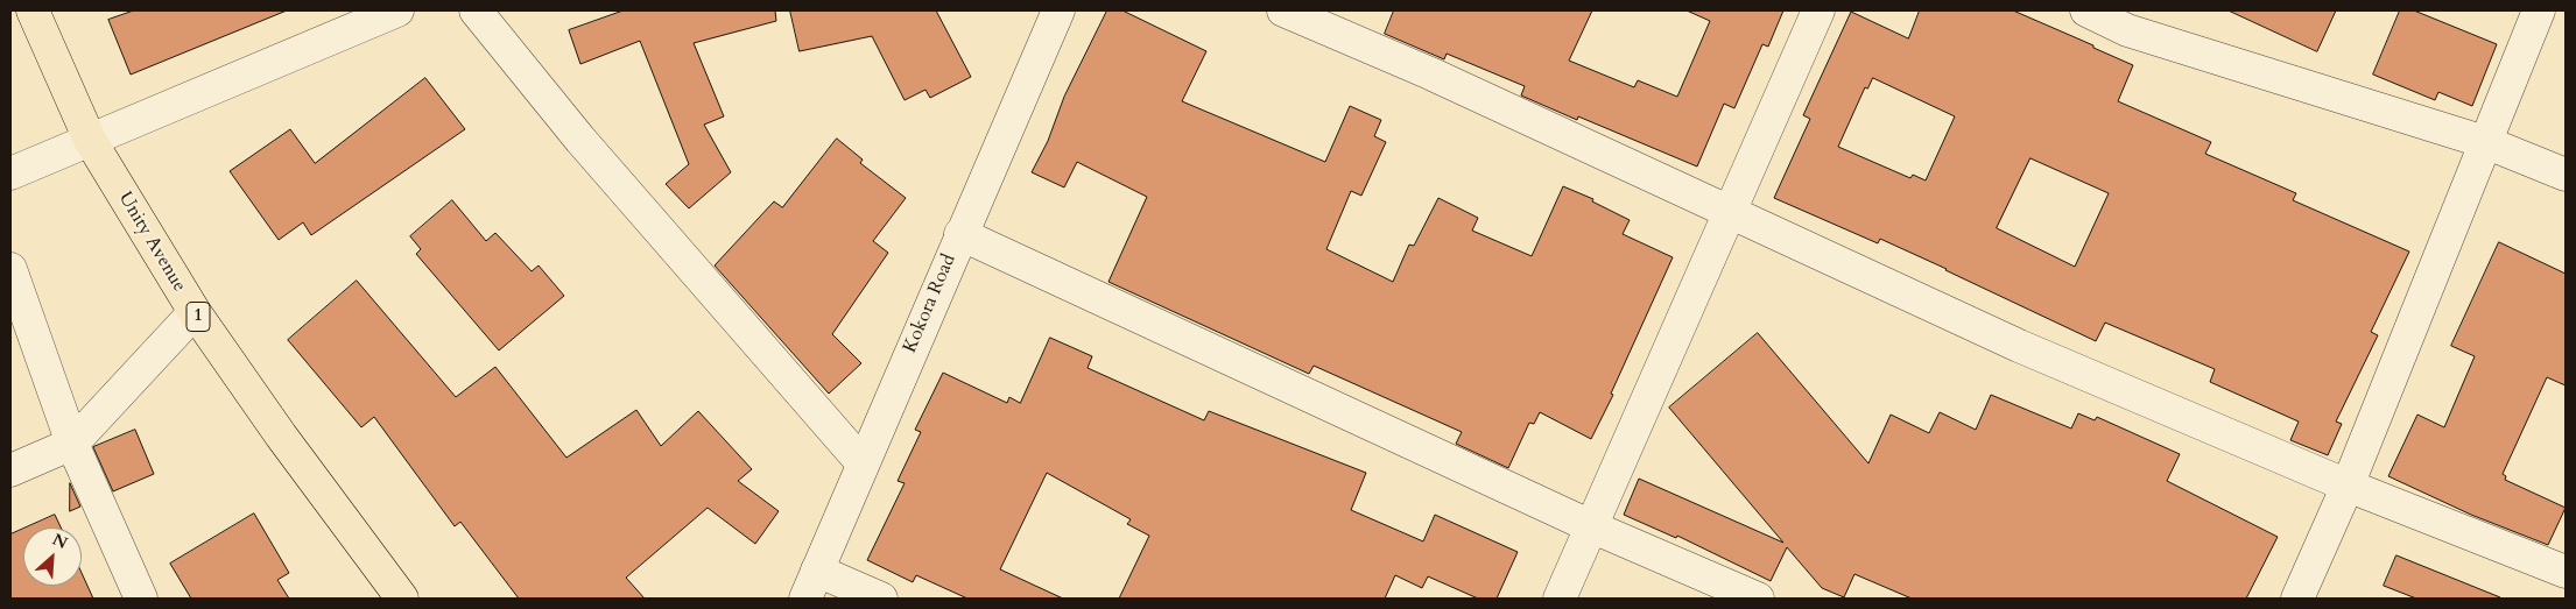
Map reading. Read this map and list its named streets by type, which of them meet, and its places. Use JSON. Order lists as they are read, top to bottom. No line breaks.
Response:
{"streets":{"main road":["Unity Avenue","1"],"street":["Kokora Road"]},"north":"top right"}
